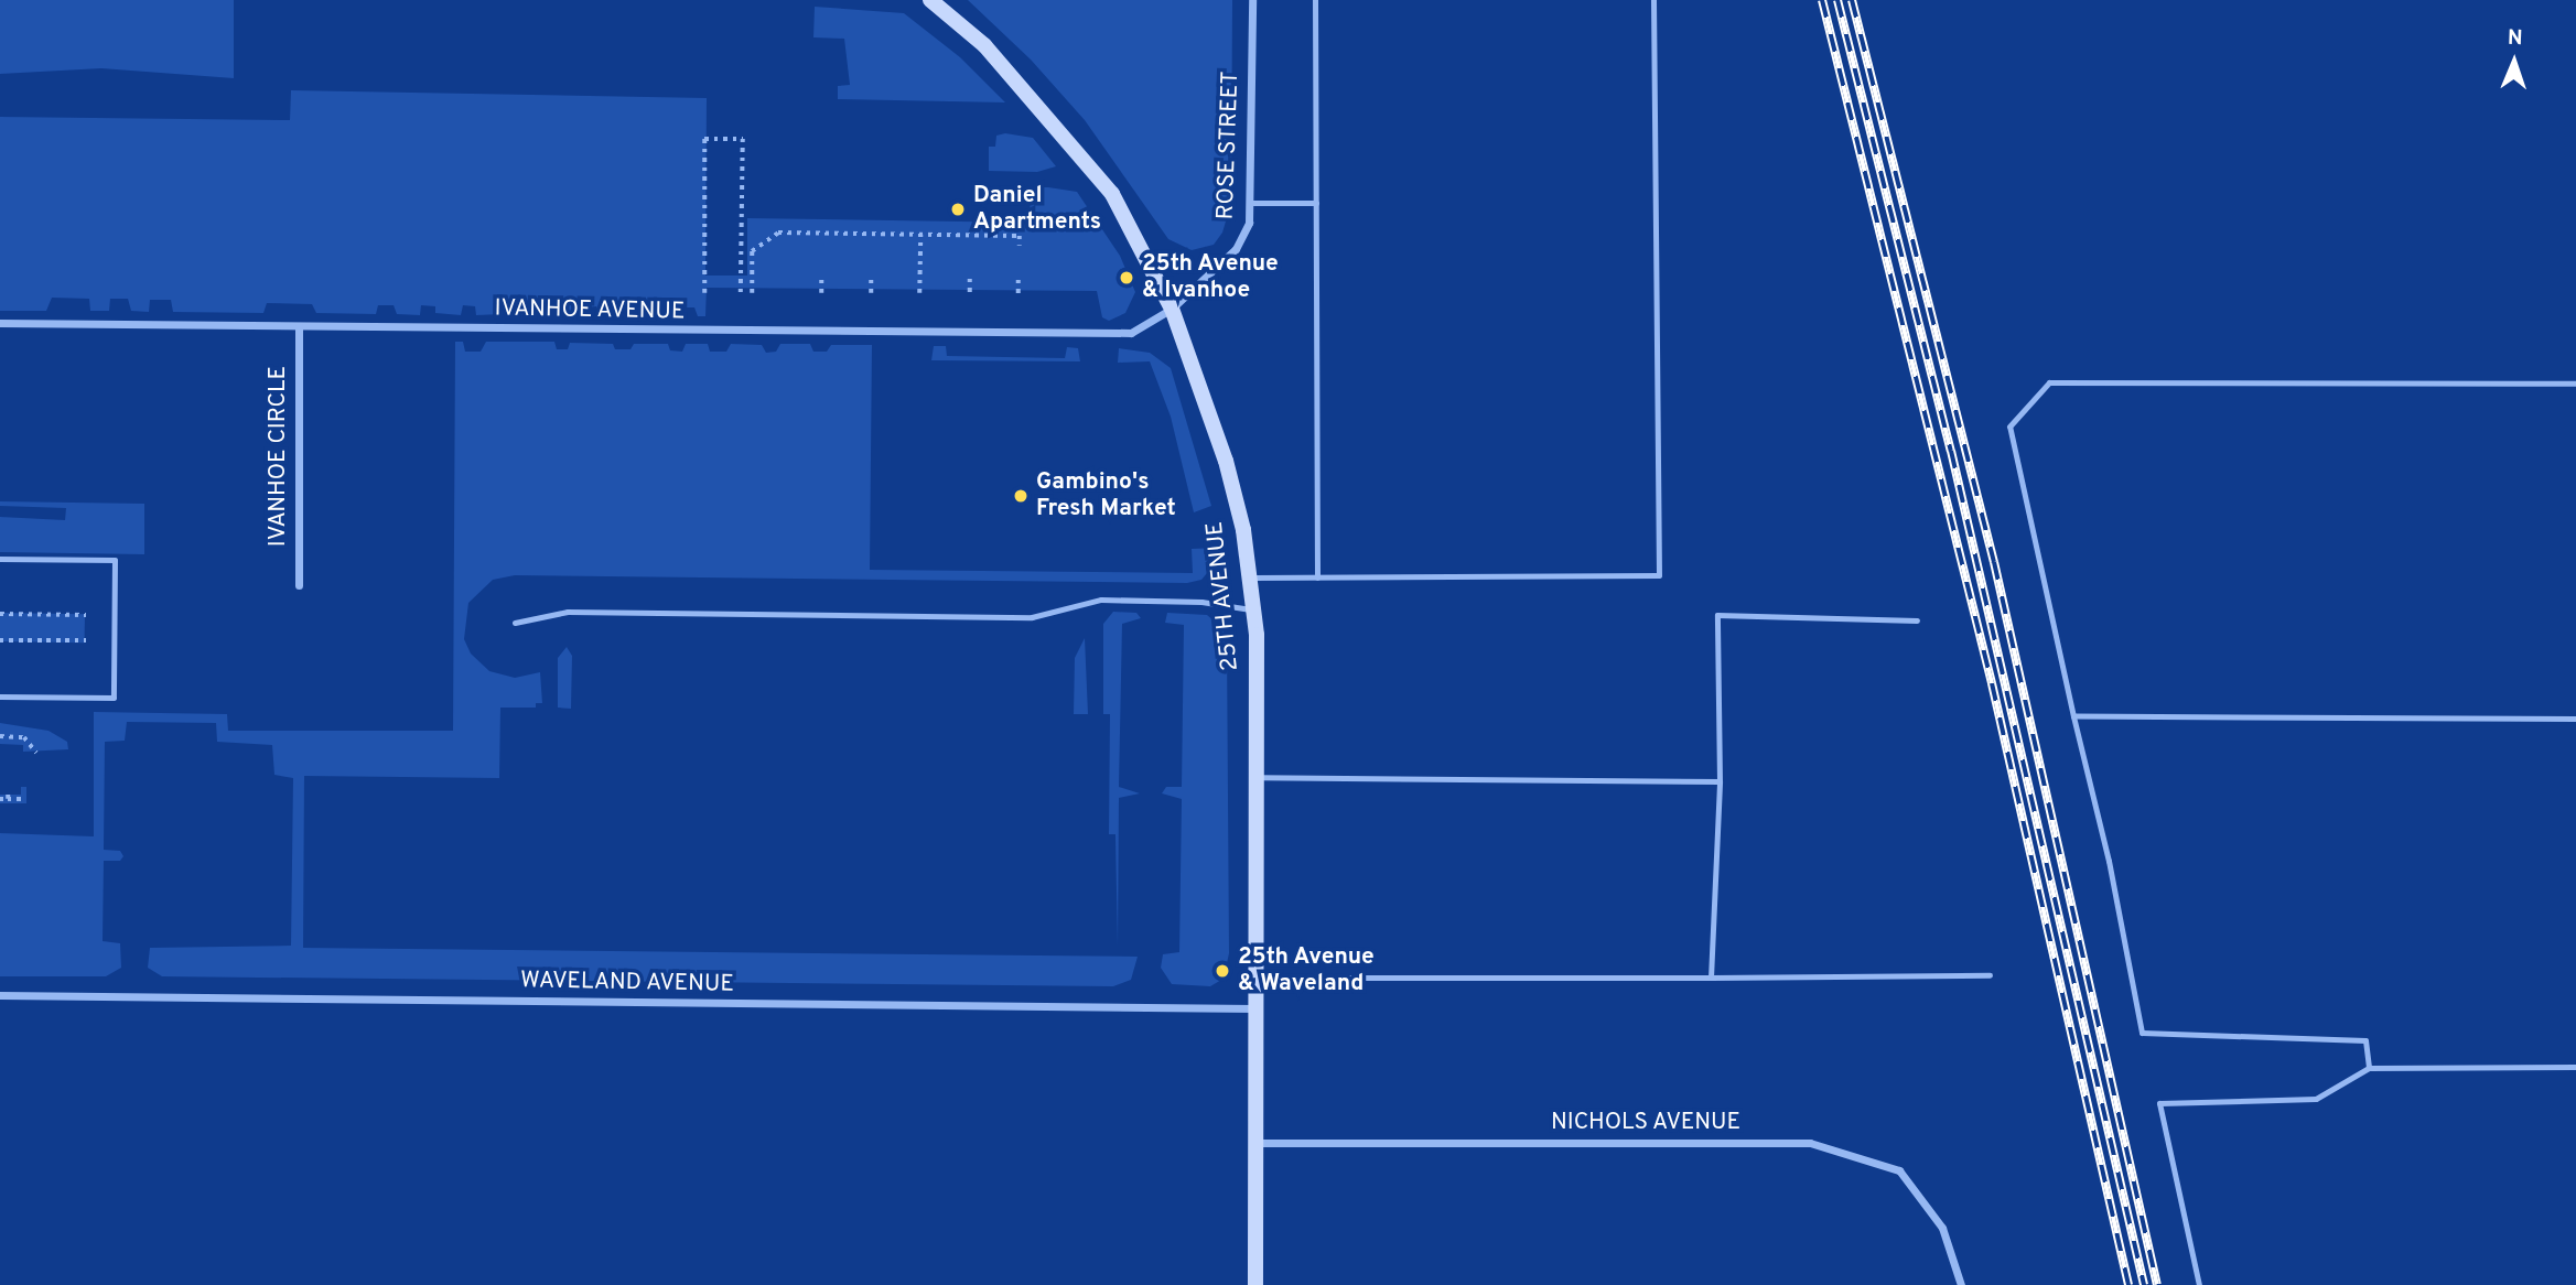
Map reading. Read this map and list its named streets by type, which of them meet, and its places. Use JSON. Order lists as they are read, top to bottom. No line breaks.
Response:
{"streets":{"street":["ROSE STREET","IVANHOE AVENUE","IVANHOE CIRCLE","25TH AVENUE","WAVELAND AVENUE","NICHOLS AVENUE"]},"crossings":[["ROSE STREET","IVANHOE AVENUE"],["ROSE STREET","25TH AVENUE"],["IVANHOE AVENUE","IVANHOE CIRCLE"],["IVANHOE AVENUE","25TH AVENUE"],["25TH AVENUE","WAVELAND AVENUE"],["25TH AVENUE","NICHOLS AVENUE"]],"places":["Daniel Apartments","25th Avenue & Ivanhoe","Gambino's Fresh Market","25th Avenue & Waveland"],"north":"top"}
